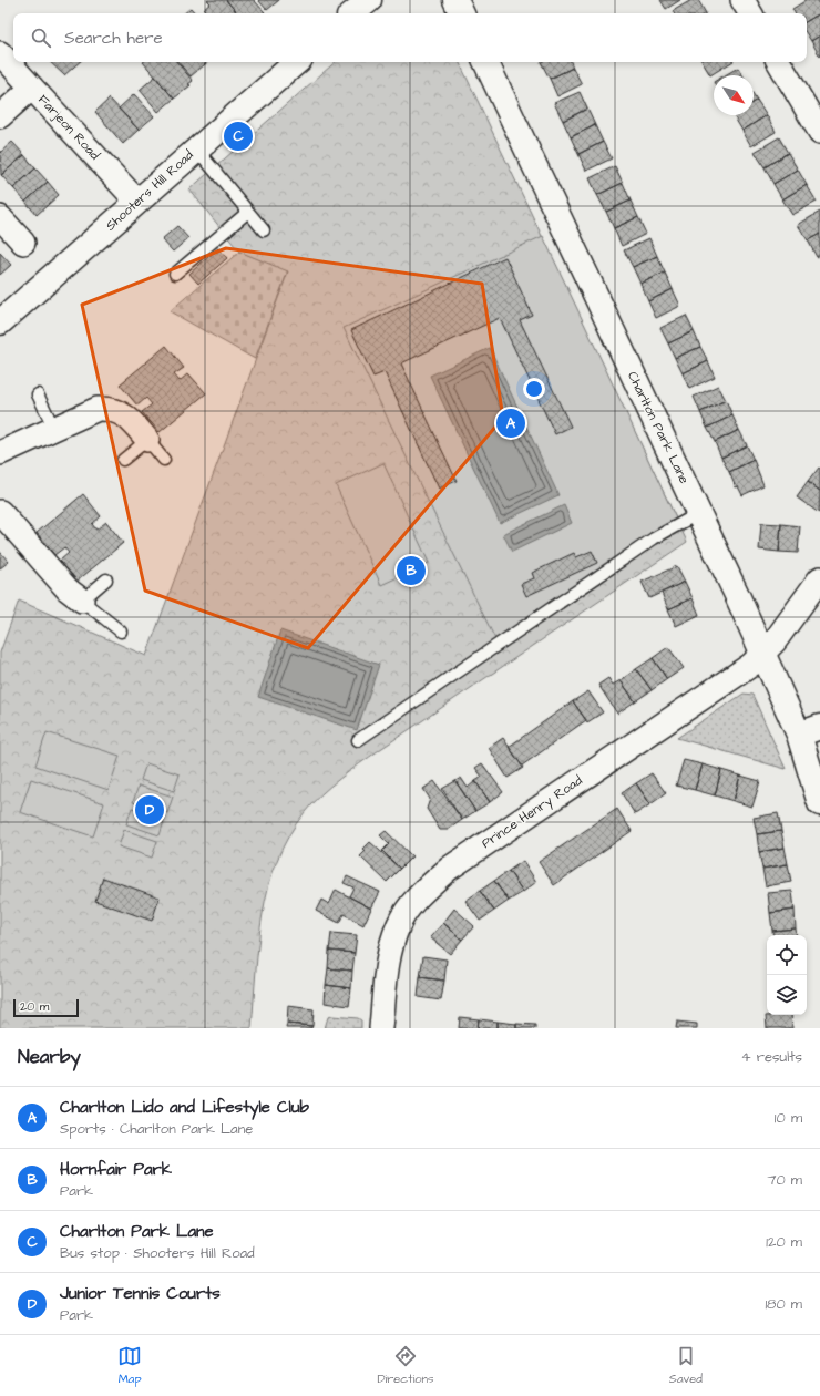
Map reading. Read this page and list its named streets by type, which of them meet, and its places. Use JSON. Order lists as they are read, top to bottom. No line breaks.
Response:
{"streets":{"street":["Farjeon Road","Shooters Hill Road","Charlton Park Lane","Prince Henry Road"]},"crossings":[["Farjeon Road","Shooters Hill Road"],["Charlton Park Lane","Prince Henry Road"]],"scale_bar":"20 m","north":"bottom right","page":{"search":"Search here","pins":["C","A","B","D"],"scale":"20 m","heading":["Nearby","4 results"],"list":[{"mark":"A","name":"Charlton Lido and Lifestyle Club","note":"Sports · Charlton Park Lane","value":"10 m"},{"mark":"B","name":"Hornfair Park","note":"Park","value":"70 m"},{"mark":"C","name":"Charlton Park Lane","note":"Bus stop · Shooters Hill Road","value":"120 m"},{"mark":"D","name":"Junior Tennis Courts","note":"Park","value":"180 m"}],"nav":["Map","Directions","Saved"]}}
